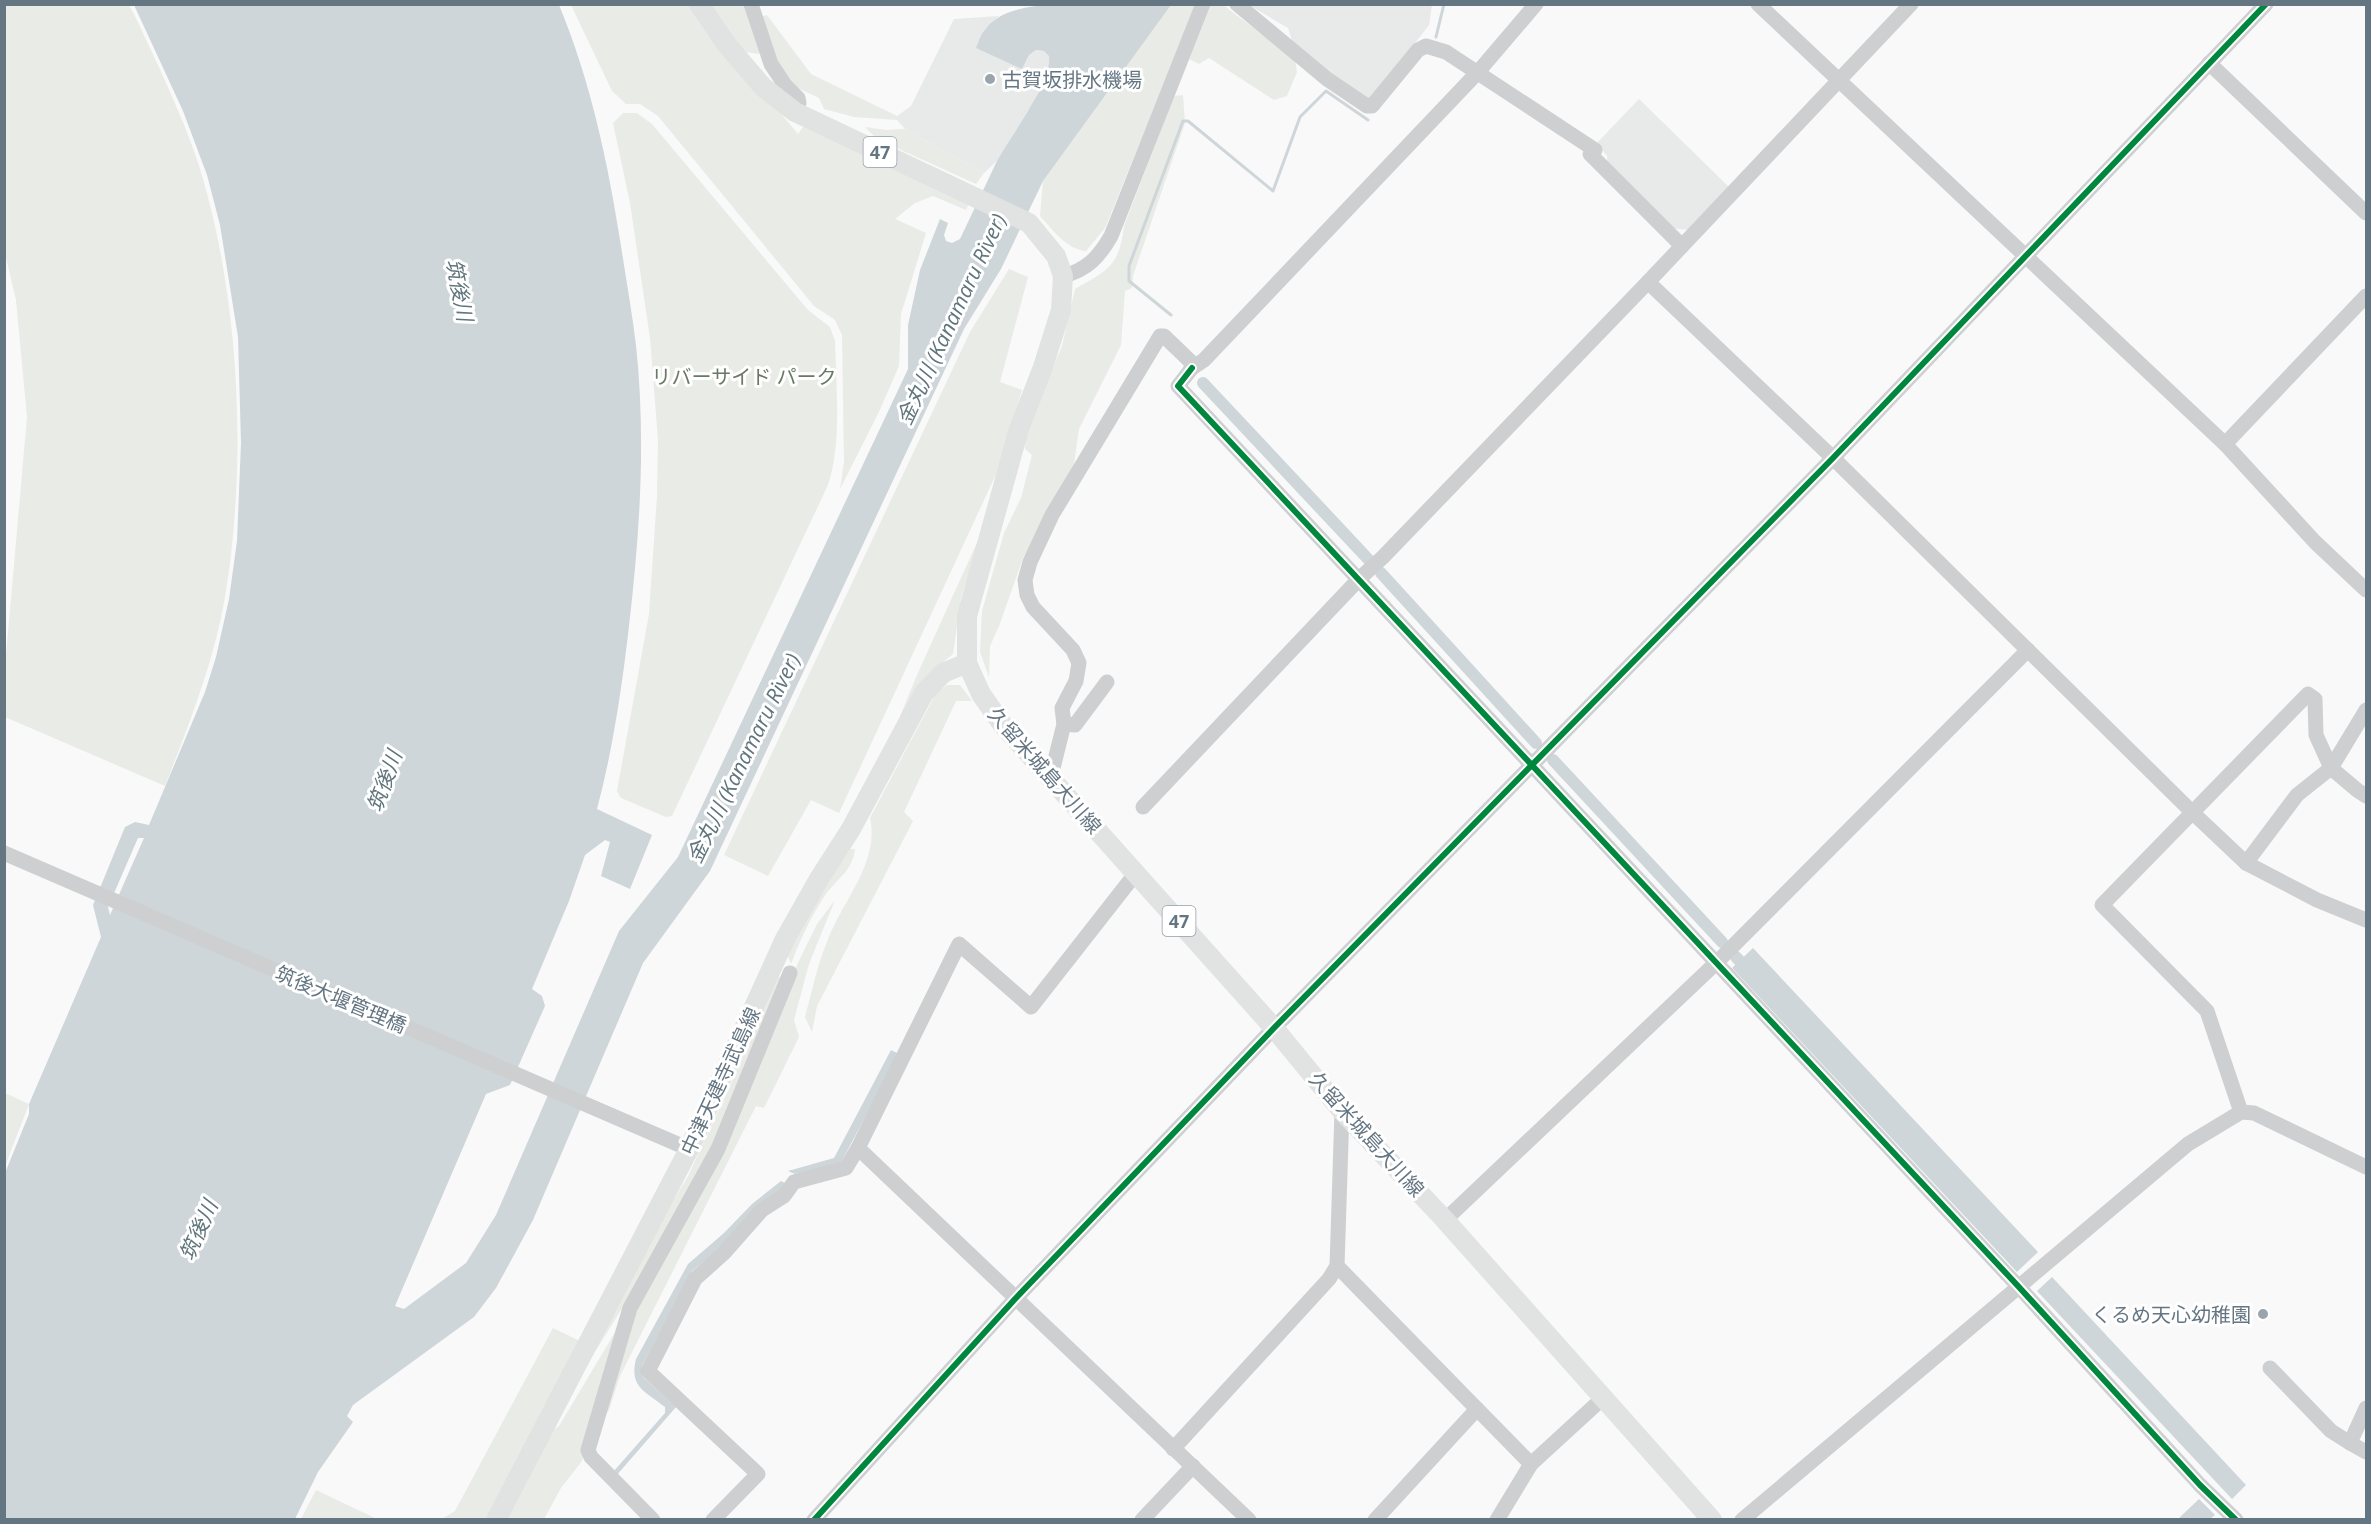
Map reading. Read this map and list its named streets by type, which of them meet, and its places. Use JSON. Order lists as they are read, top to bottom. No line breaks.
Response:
{"streets":{"main road":["47","久留米城島大川線","中津天建寺武島線"],"street":["筑後大堰管理橋"]},"crossings":[["久留米城島大川線","中津天建寺武島線"],["筑後大堰管理橋","中津天建寺武島線"]],"water":["筑後川","金丸川 (Kanamaru River)"],"parks":["リバーサイド パーク"],"places":["古賀坂排水機場","くるめ天心幼稚園"]}
